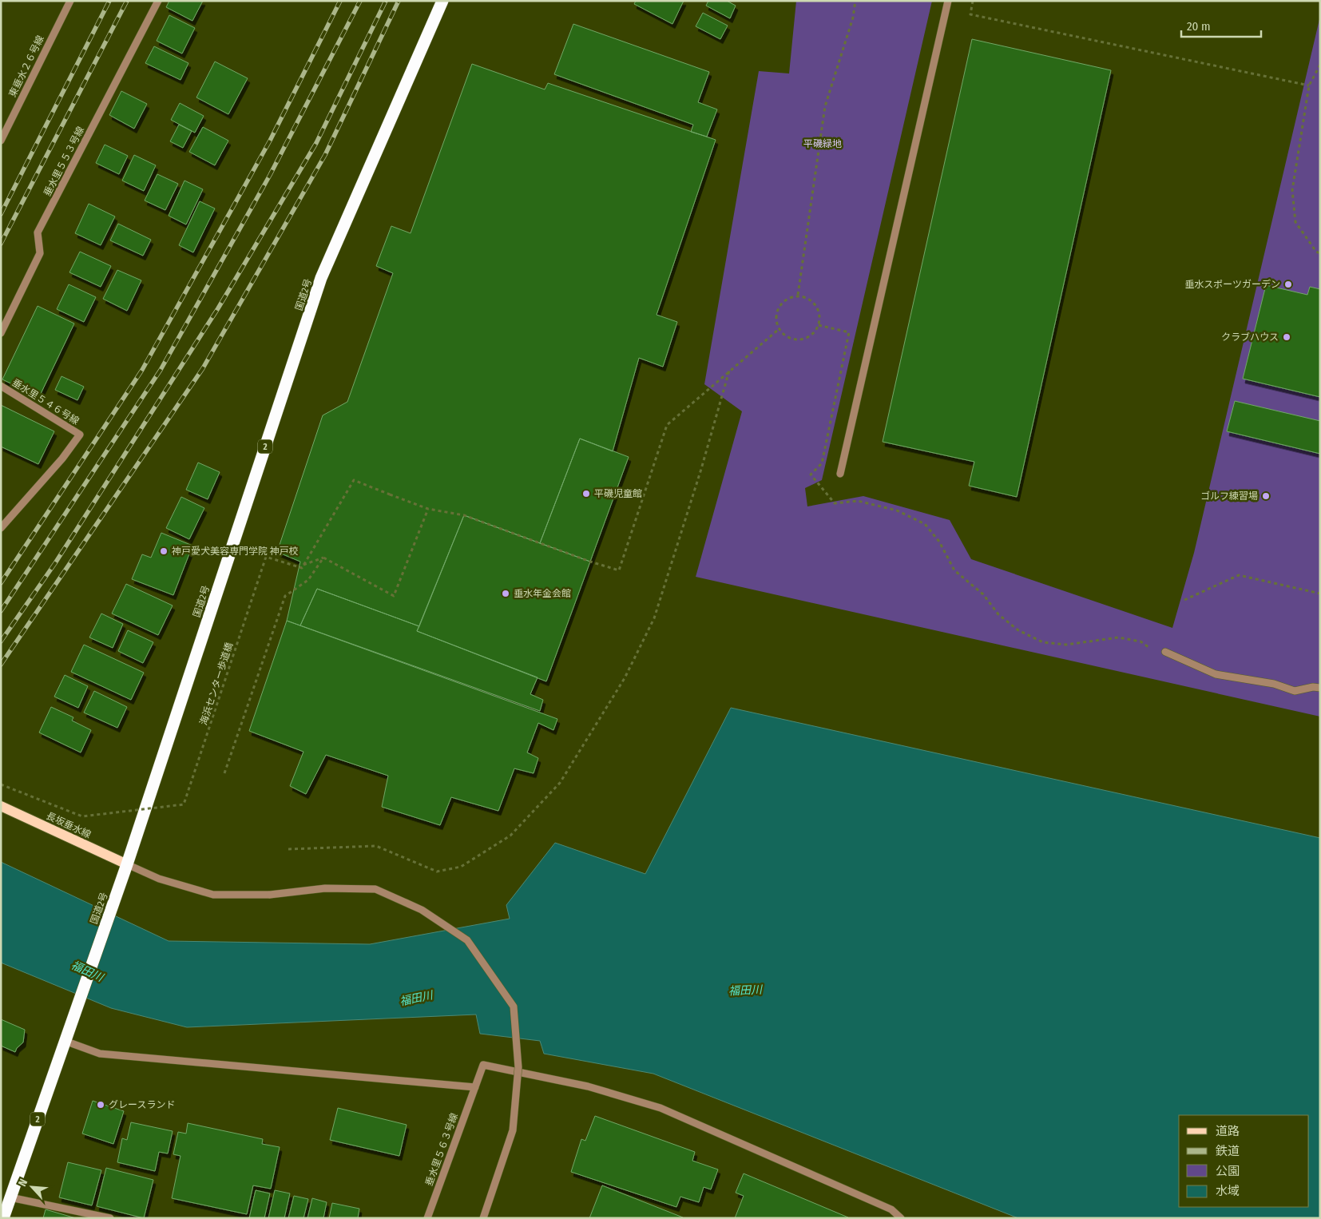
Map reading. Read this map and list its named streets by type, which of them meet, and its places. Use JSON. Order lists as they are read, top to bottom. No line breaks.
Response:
{"streets":{"highway":["国道2号","2"],"main road":["長坂垂水線"],"street":["東垂水２６号線","垂水里５５３号線","垂水里５４６号線","垂水里５６３号線"],"path":["海浜センター歩道橋"]},"crossings":[["国道2号","長坂垂水線"]],"water":["福田川"],"parks":["平磯緑地"],"places":["垂水スポーツガーデン","クラブハウス","平磯児童館","ゴルフ練習場","神戸愛犬美容専門学院 神戸校","垂水年金会館","グレースランド"],"legend":["道路","鉄道","公園","水域"],"scale_bar":"20 m","north":"top left"}
